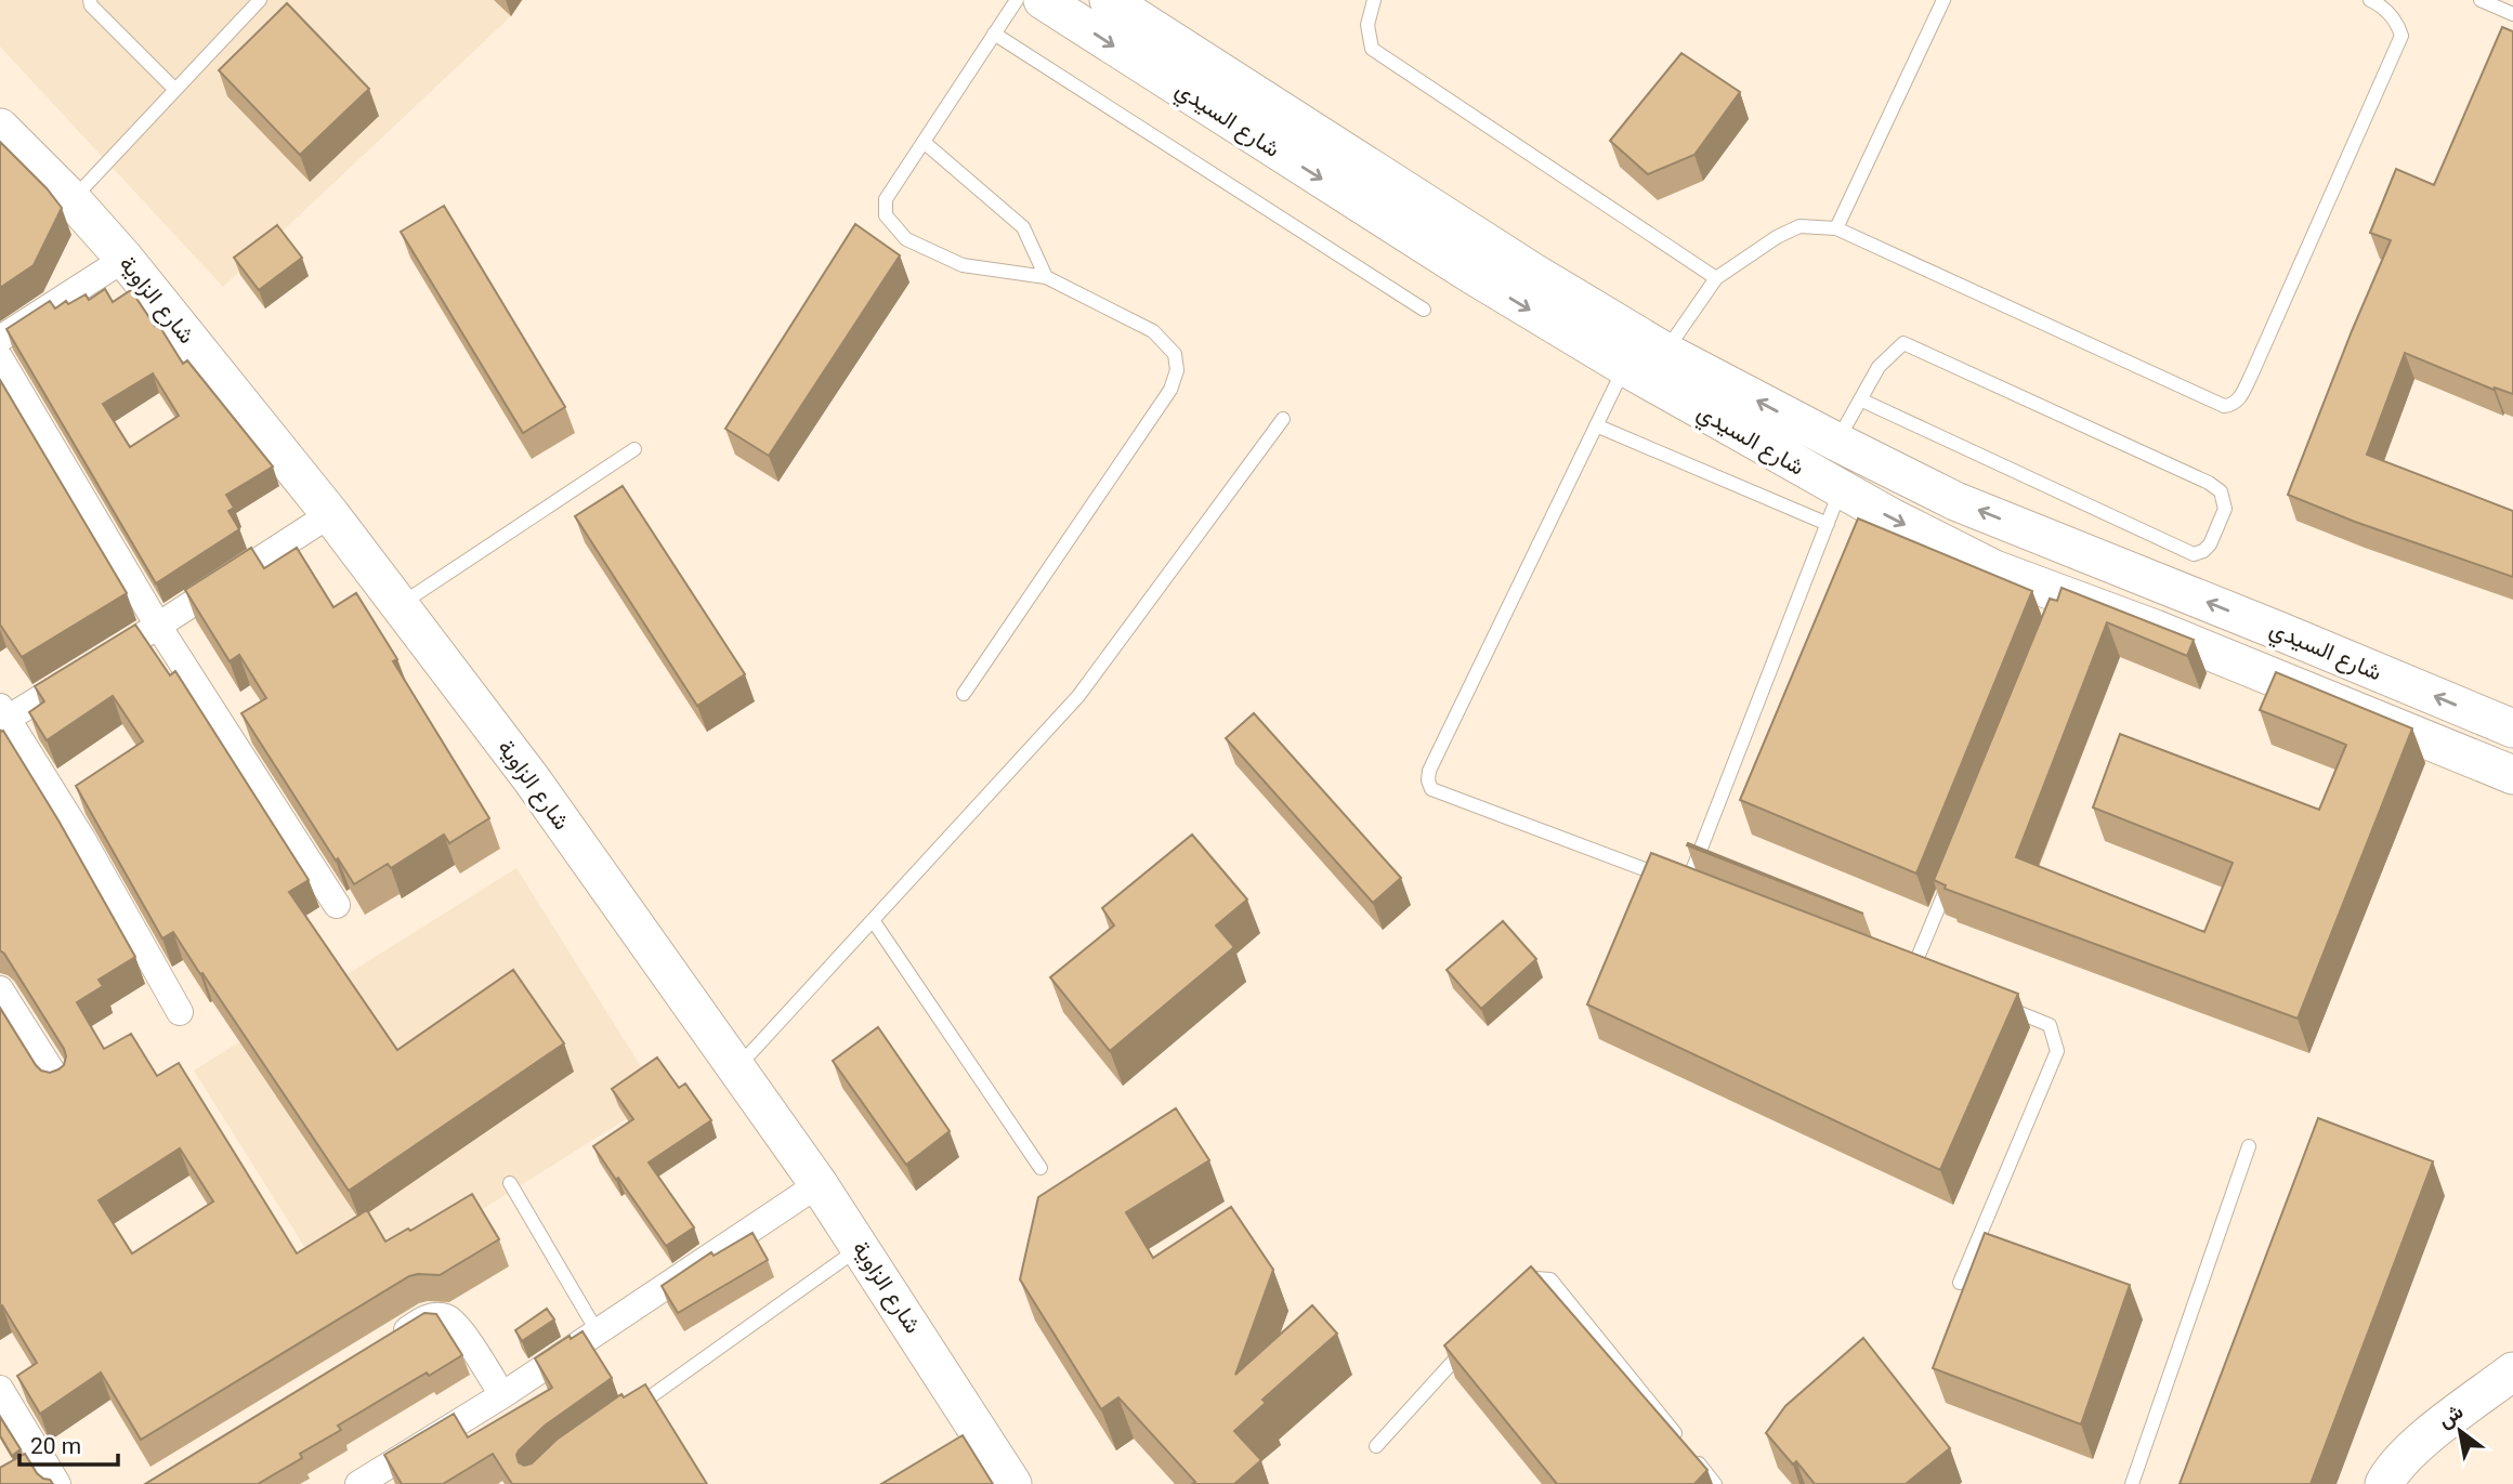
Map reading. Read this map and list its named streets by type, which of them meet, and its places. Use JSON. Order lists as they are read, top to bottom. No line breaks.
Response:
{"streets":{"main road":["شارع السيدي","شارع الزاوية"]},"scale_bar":"20 m","north":"top left"}
